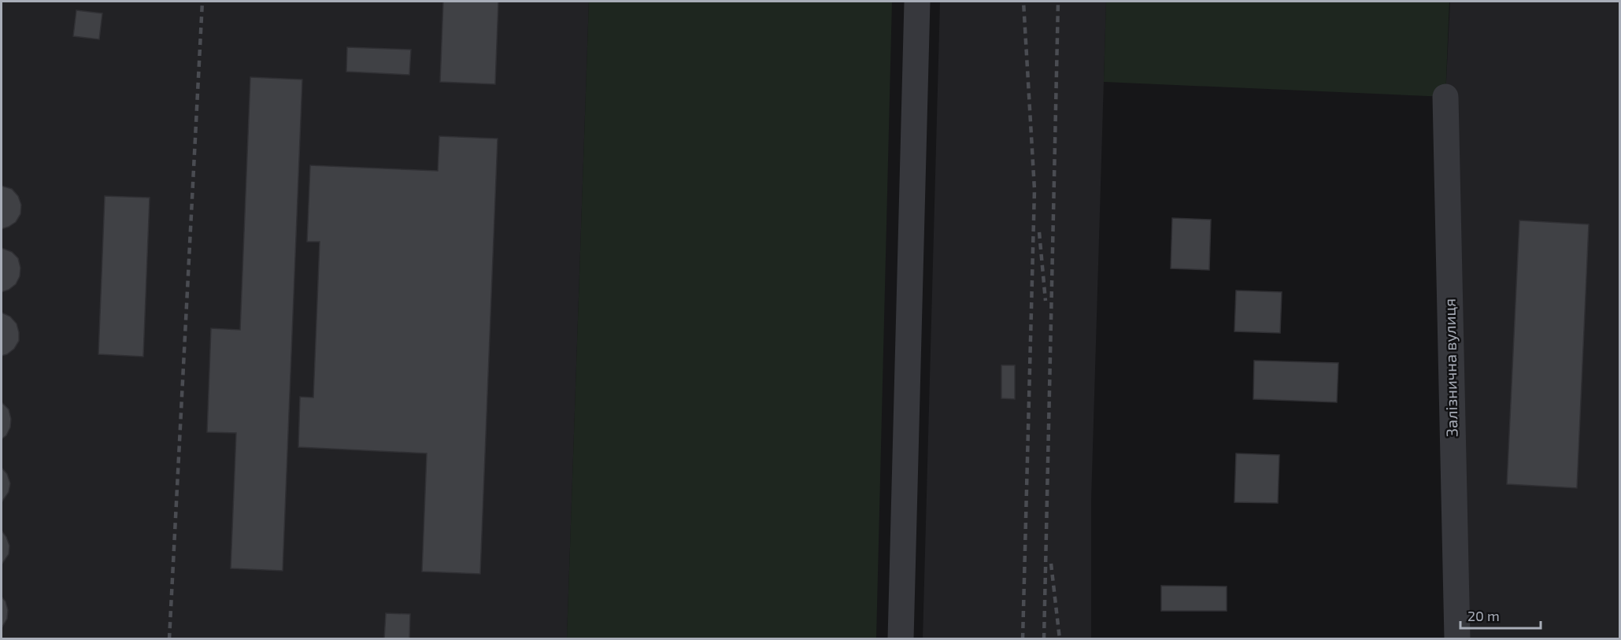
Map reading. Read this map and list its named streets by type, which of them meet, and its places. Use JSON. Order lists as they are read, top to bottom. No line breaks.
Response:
{"streets":{"street":["Залізнична вулиця"]},"scale_bar":"20 m"}
